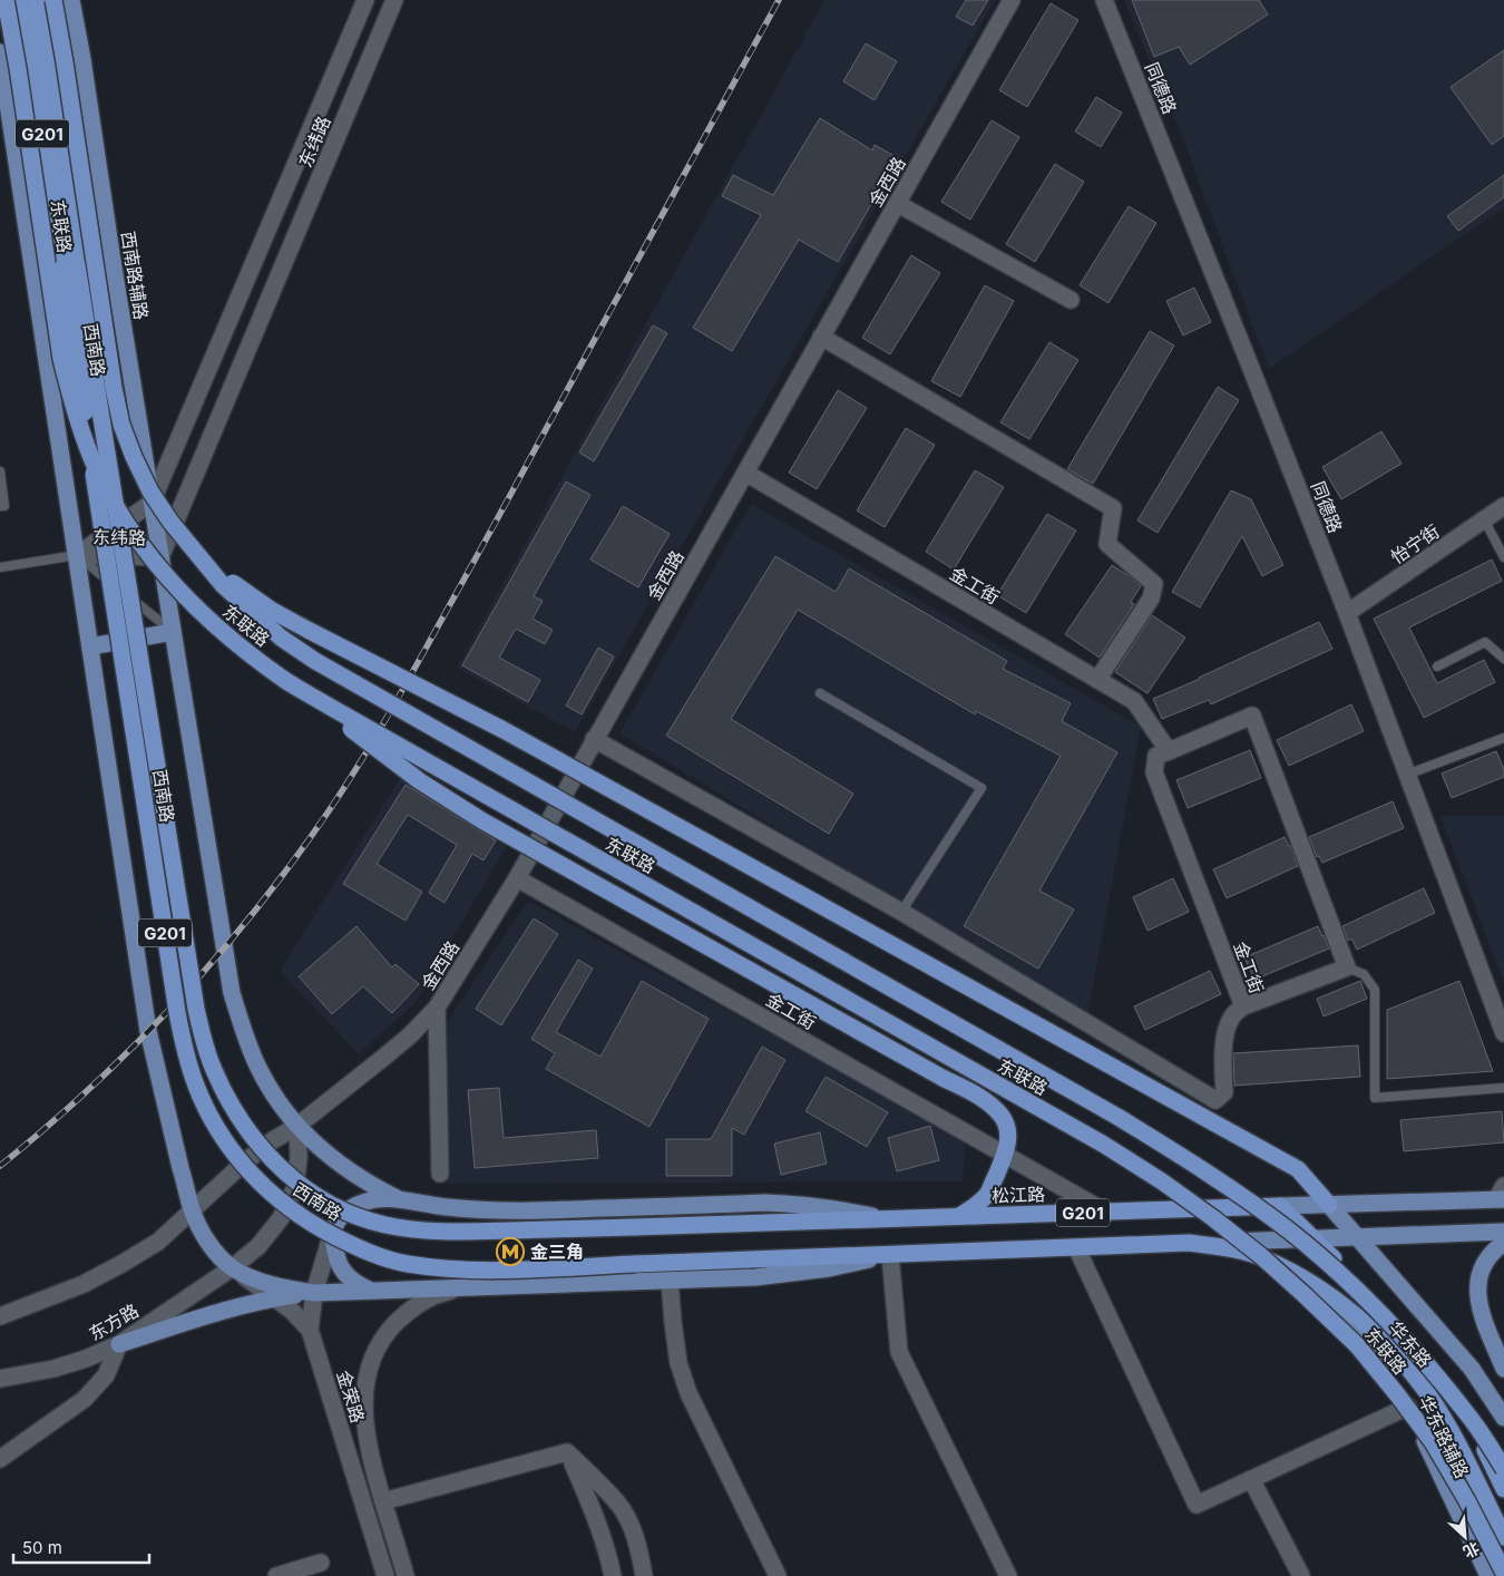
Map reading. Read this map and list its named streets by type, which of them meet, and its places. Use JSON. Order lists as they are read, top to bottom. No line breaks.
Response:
{"streets":{"highway":["G201","东联路","西南路","松江路","华东路"],"main road":["西南路辅路","华东路辅路"],"street":["同德路","东纬路","金西路","怡宁街","金工街","东方路","金荣路"]},"crossings":[["同德路","怡宁街"],["G201","西南路"],["G201","华东路"],["东纬路","西南路辅路"],["东纬路","西南路"],["金西路","西南路"],["金西路","金工街"],["金西路","东方路"],["西南路辅路","西南路"],["西南路","松江路"],["西南路","东方路"],["金工街","松江路"],["松江路","华东路"],["华东路","华东路辅路"]],"places":{"metro station":["金三角"]},"scale_bar":"50 m","north":"bottom right"}
